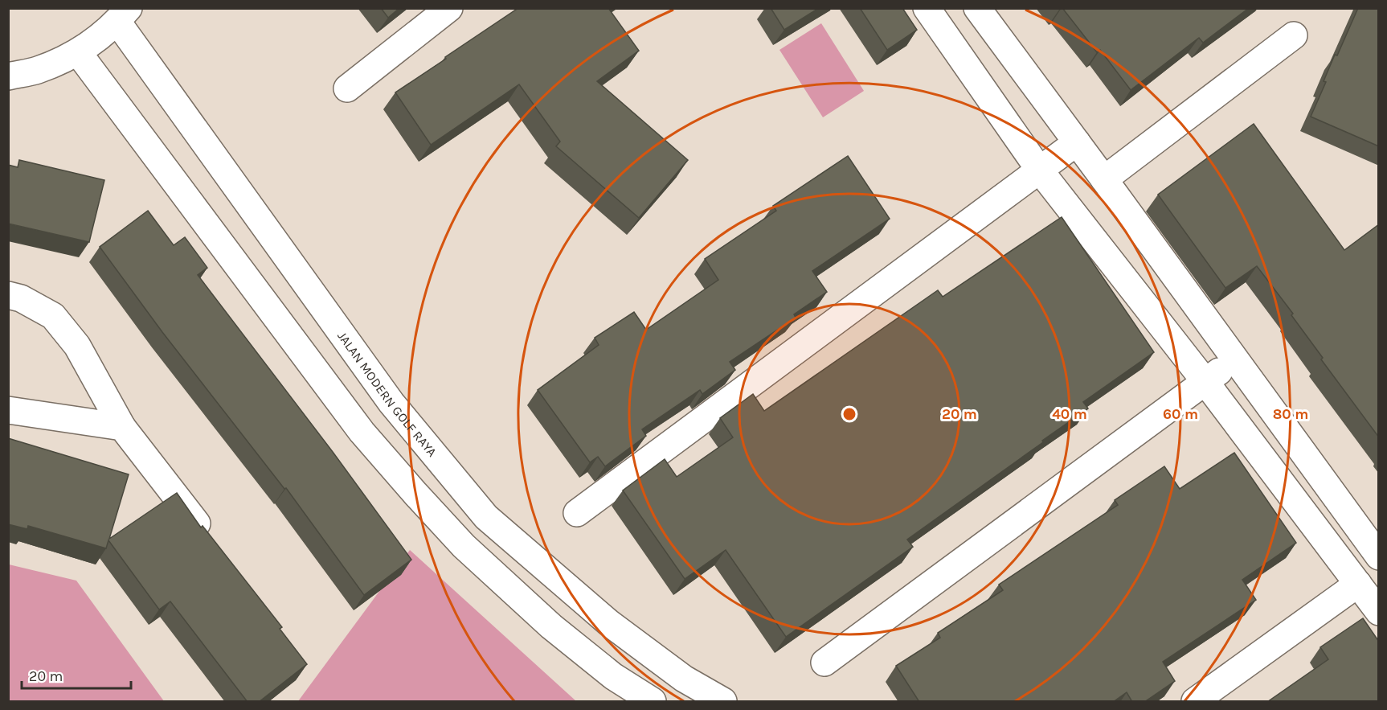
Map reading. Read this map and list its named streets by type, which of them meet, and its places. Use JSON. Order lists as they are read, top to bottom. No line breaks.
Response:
{"streets":{"street":["JALAN MODERN GOLF RAYA"]},"scale_bar":"20 m","rings":["20 m","40 m","60 m","80 m"]}
